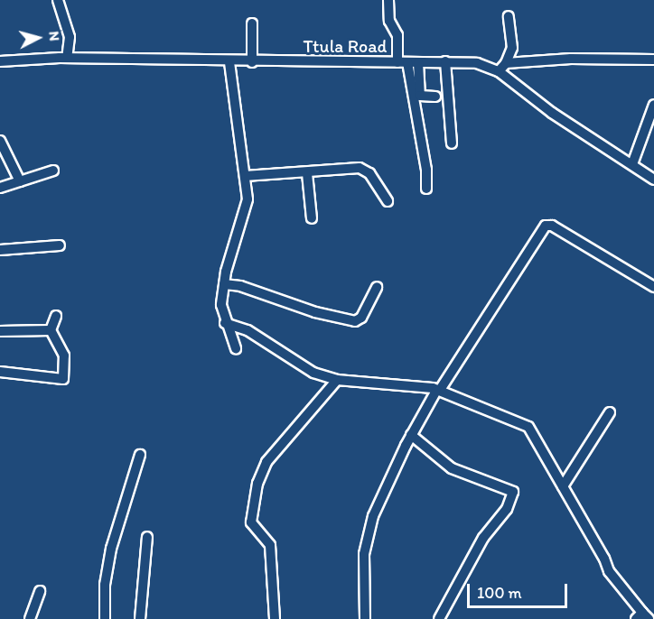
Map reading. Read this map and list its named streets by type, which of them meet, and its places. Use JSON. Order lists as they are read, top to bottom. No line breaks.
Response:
{"streets":{"street":["Ttula Road"]},"scale_bar":"100 m","north":"right"}
